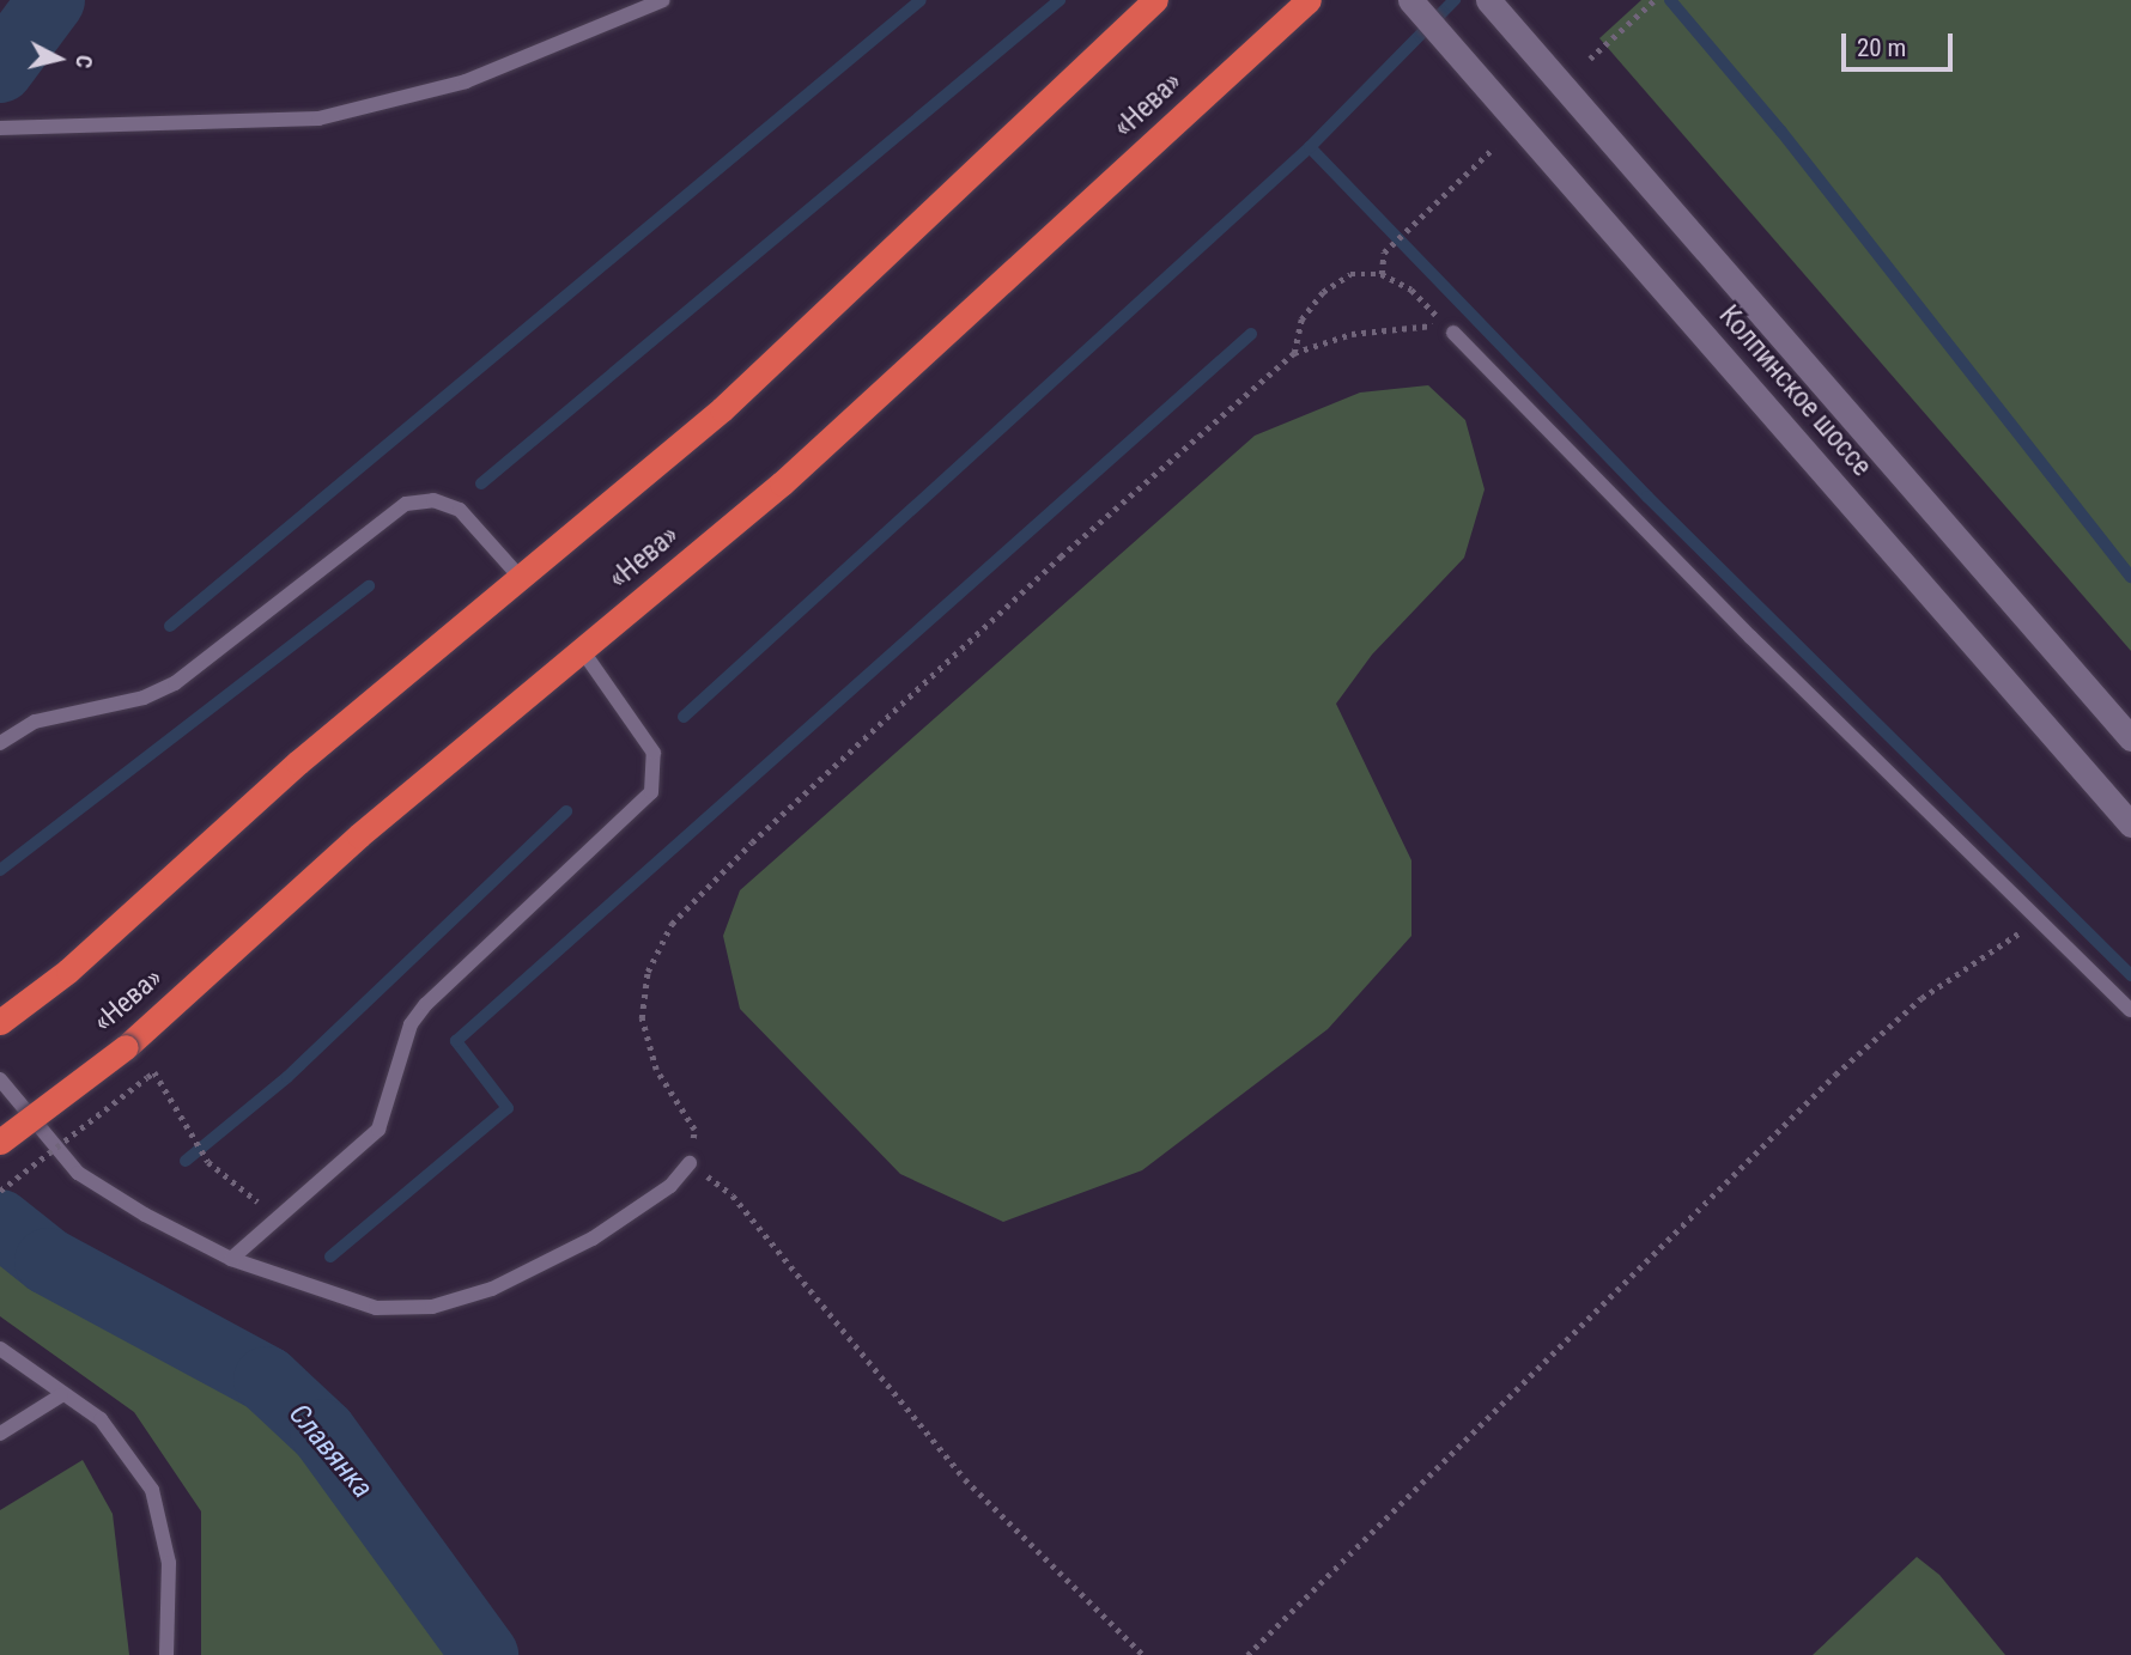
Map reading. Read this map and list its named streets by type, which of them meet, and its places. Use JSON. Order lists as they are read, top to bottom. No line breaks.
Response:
{"streets":{"highway":["«Нева»"],"main road":["Колпинское шоссе"]},"water":["Славянка"],"scale_bar":"20 m","north":"right"}
